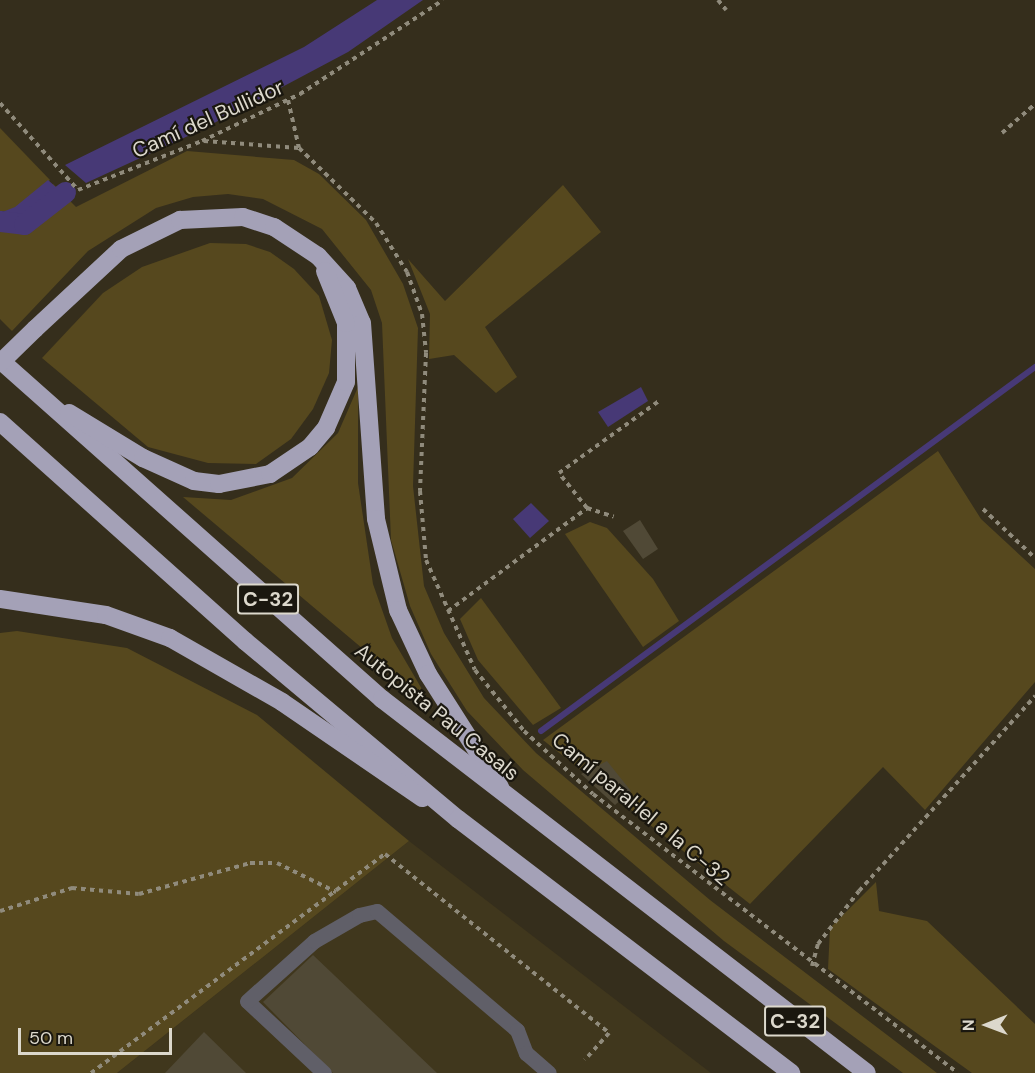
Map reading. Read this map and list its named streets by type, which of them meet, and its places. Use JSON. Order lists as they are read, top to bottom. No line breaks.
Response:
{"streets":{"highway":["C-32","Autopista Pau Casals"],"path":["Camí del Bullidor","Camí paral·lel a la C-32"]},"scale_bar":"50 m","north":"left"}
